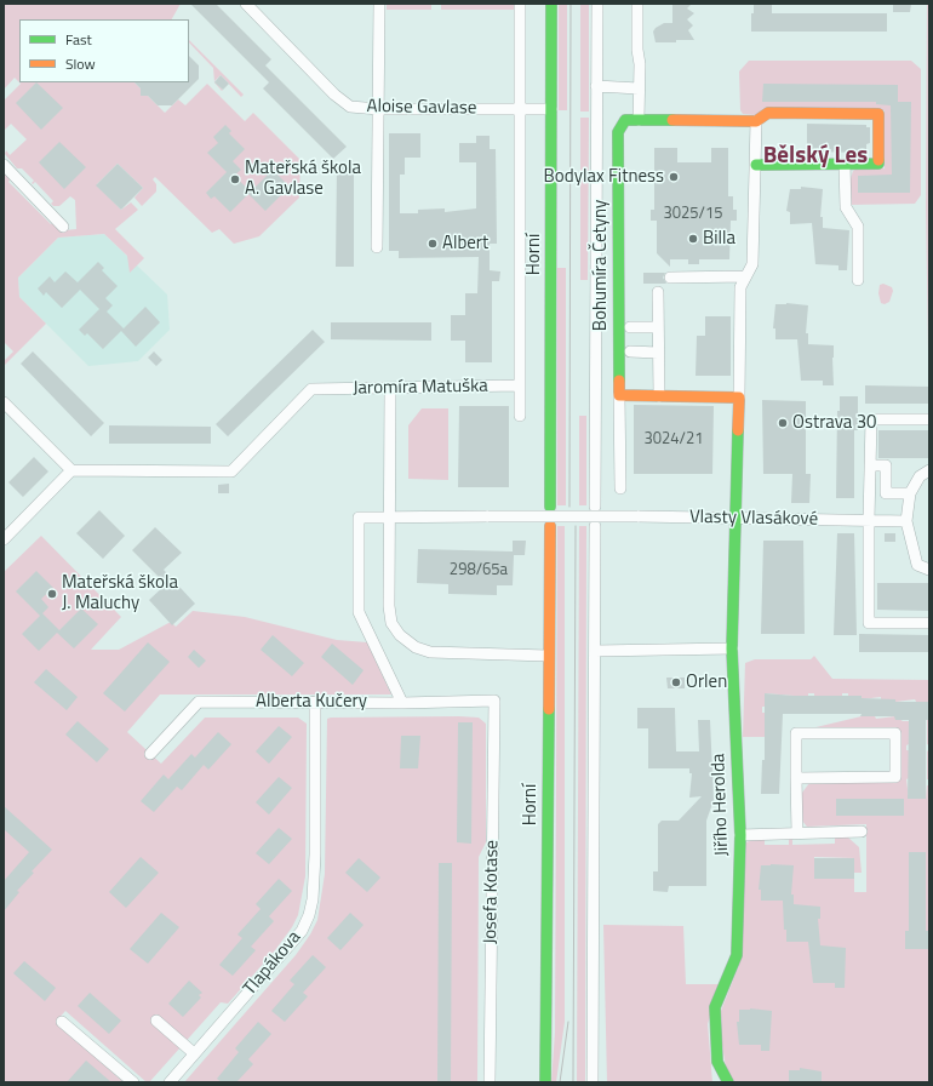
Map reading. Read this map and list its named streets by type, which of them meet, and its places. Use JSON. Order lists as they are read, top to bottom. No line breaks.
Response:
{"streets":{"street":["Aloise Gavlase","Horní","Bohumíra Četyny","Jaromíra Matuška","Vlasty Vlasákové","Alberta Kučery","Jiřího Herolda","Josefa Kotase","Tlapákova"]},"crossings":[["Aloise Gavlase","Horní"],["Vlasty Vlasákové","Alberta Kučery"],["Vlasty Vlasákové","Jiřího Herolda"],["Alberta Kučery","Josefa Kotase"],["Alberta Kučery","Tlapákova"]],"districts":["Bělský Les"],"places":["Bodylax Fitness","Mateřská škola A. Gavlase","Billa","Albert","Ostrava 30","Mateřská škola J. Maluchy","Orlen"],"house_numbers":["3025/15","3024/21","298/65a"],"legend":["Fast","Slow"]}
